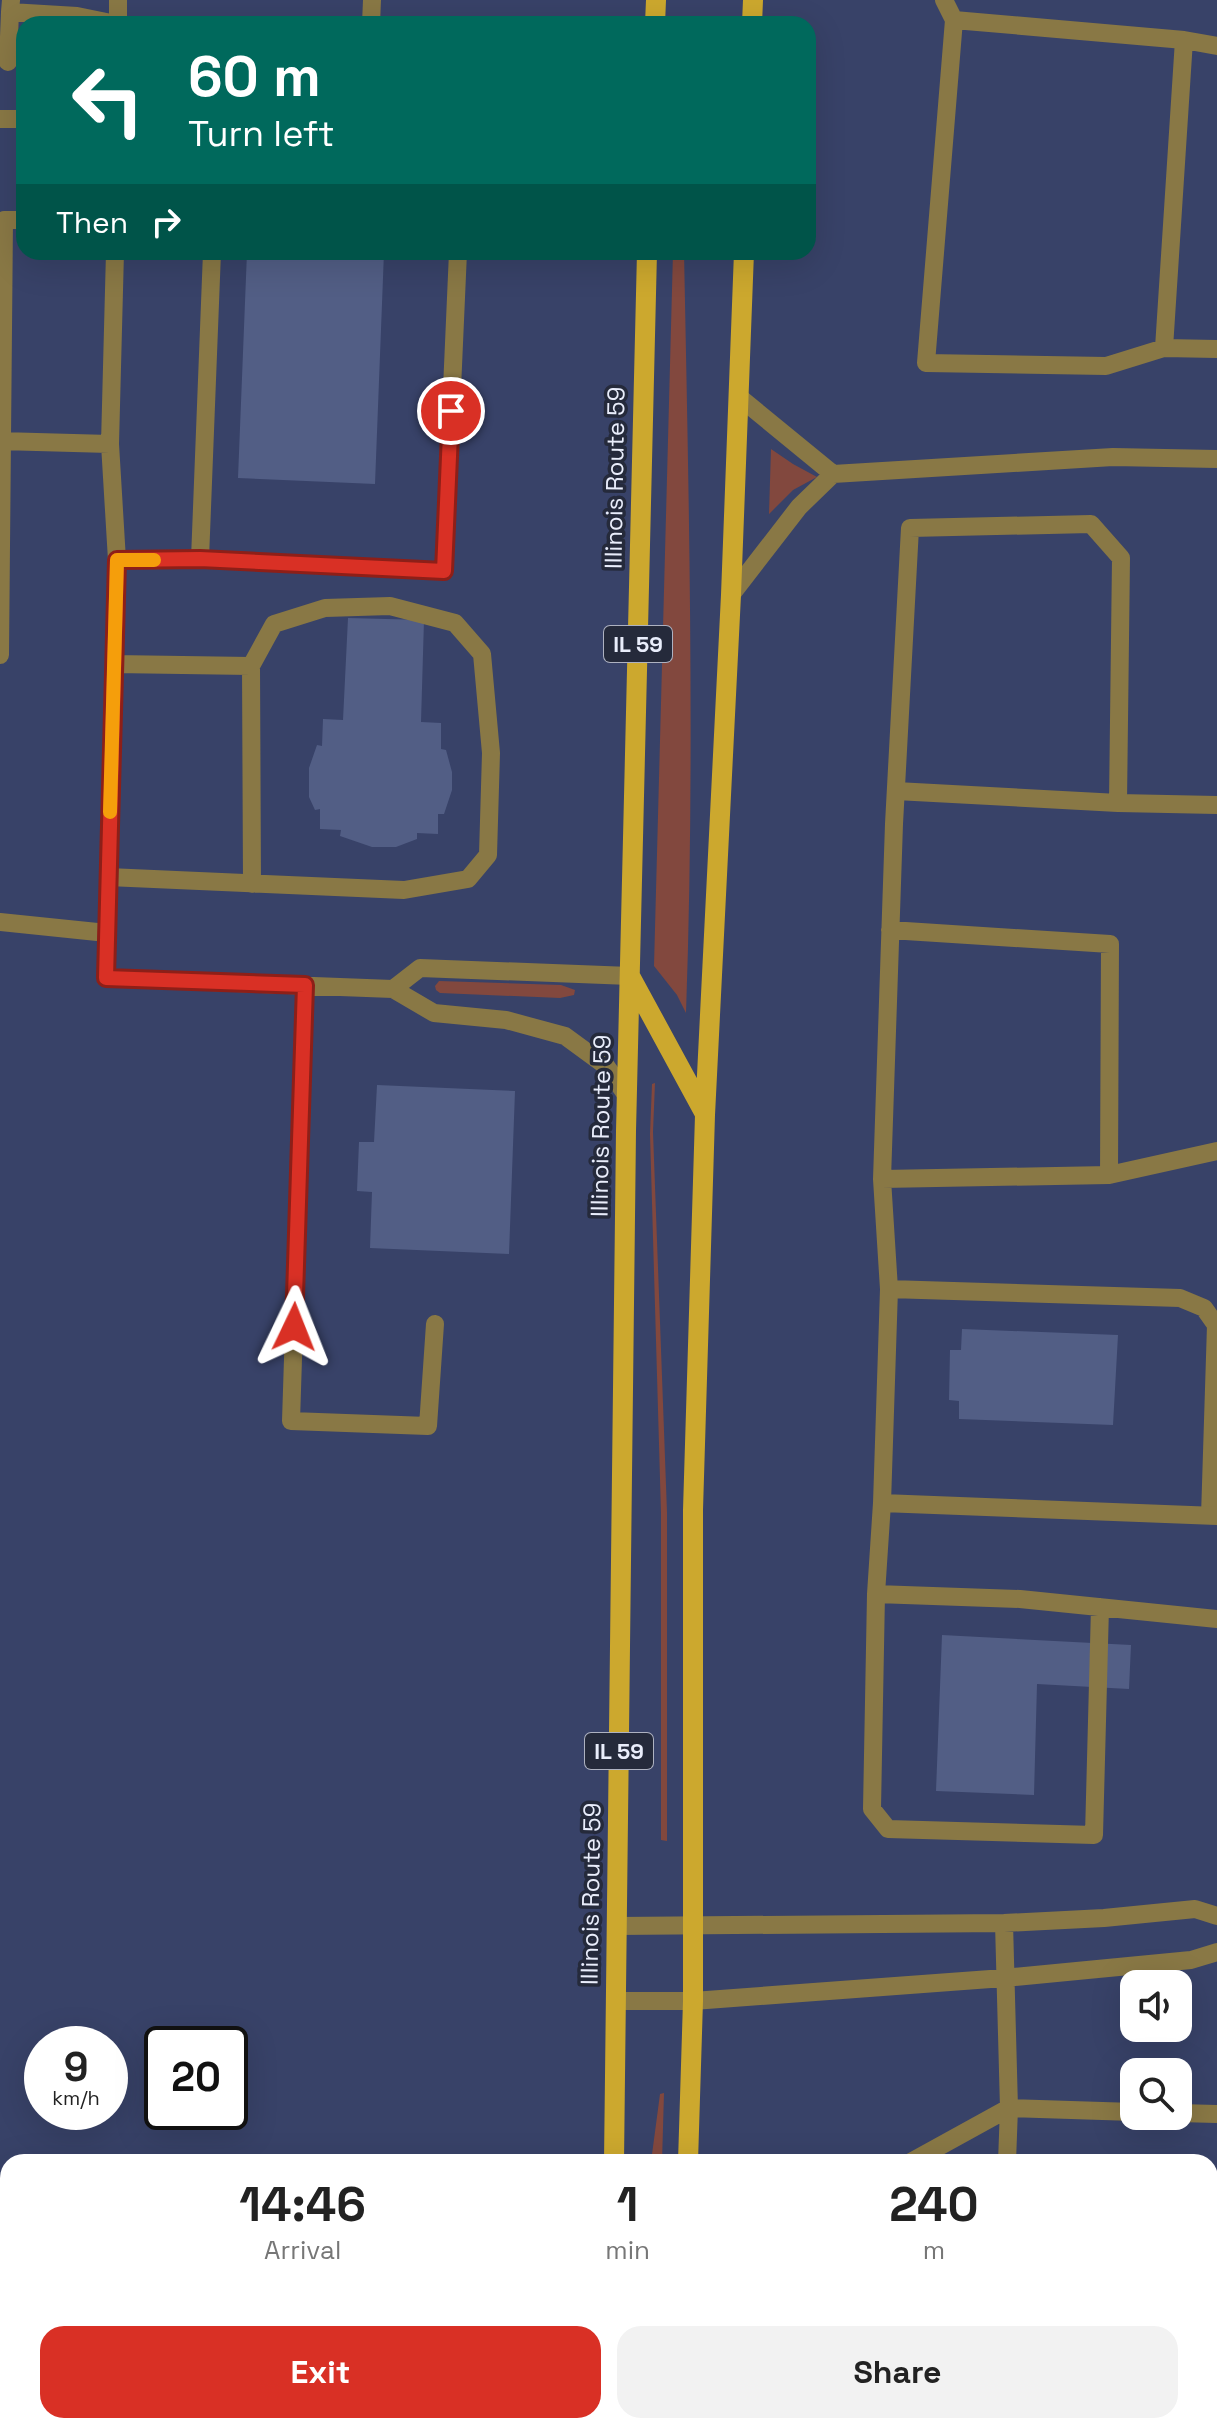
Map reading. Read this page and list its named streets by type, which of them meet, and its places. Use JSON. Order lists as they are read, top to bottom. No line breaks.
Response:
{"streets":{"main road":["Illinois Route 59","IL 59"]},"crossings":[["Illinois Route 59","IL 59"]],"page":{"turn":["60 m","Turn left"],"then":"Then","speed":"9 km/h","limit":"20","eta":["14:46","Arrival","1","min","240","m"],"buttons":["Exit","Share"]}}
